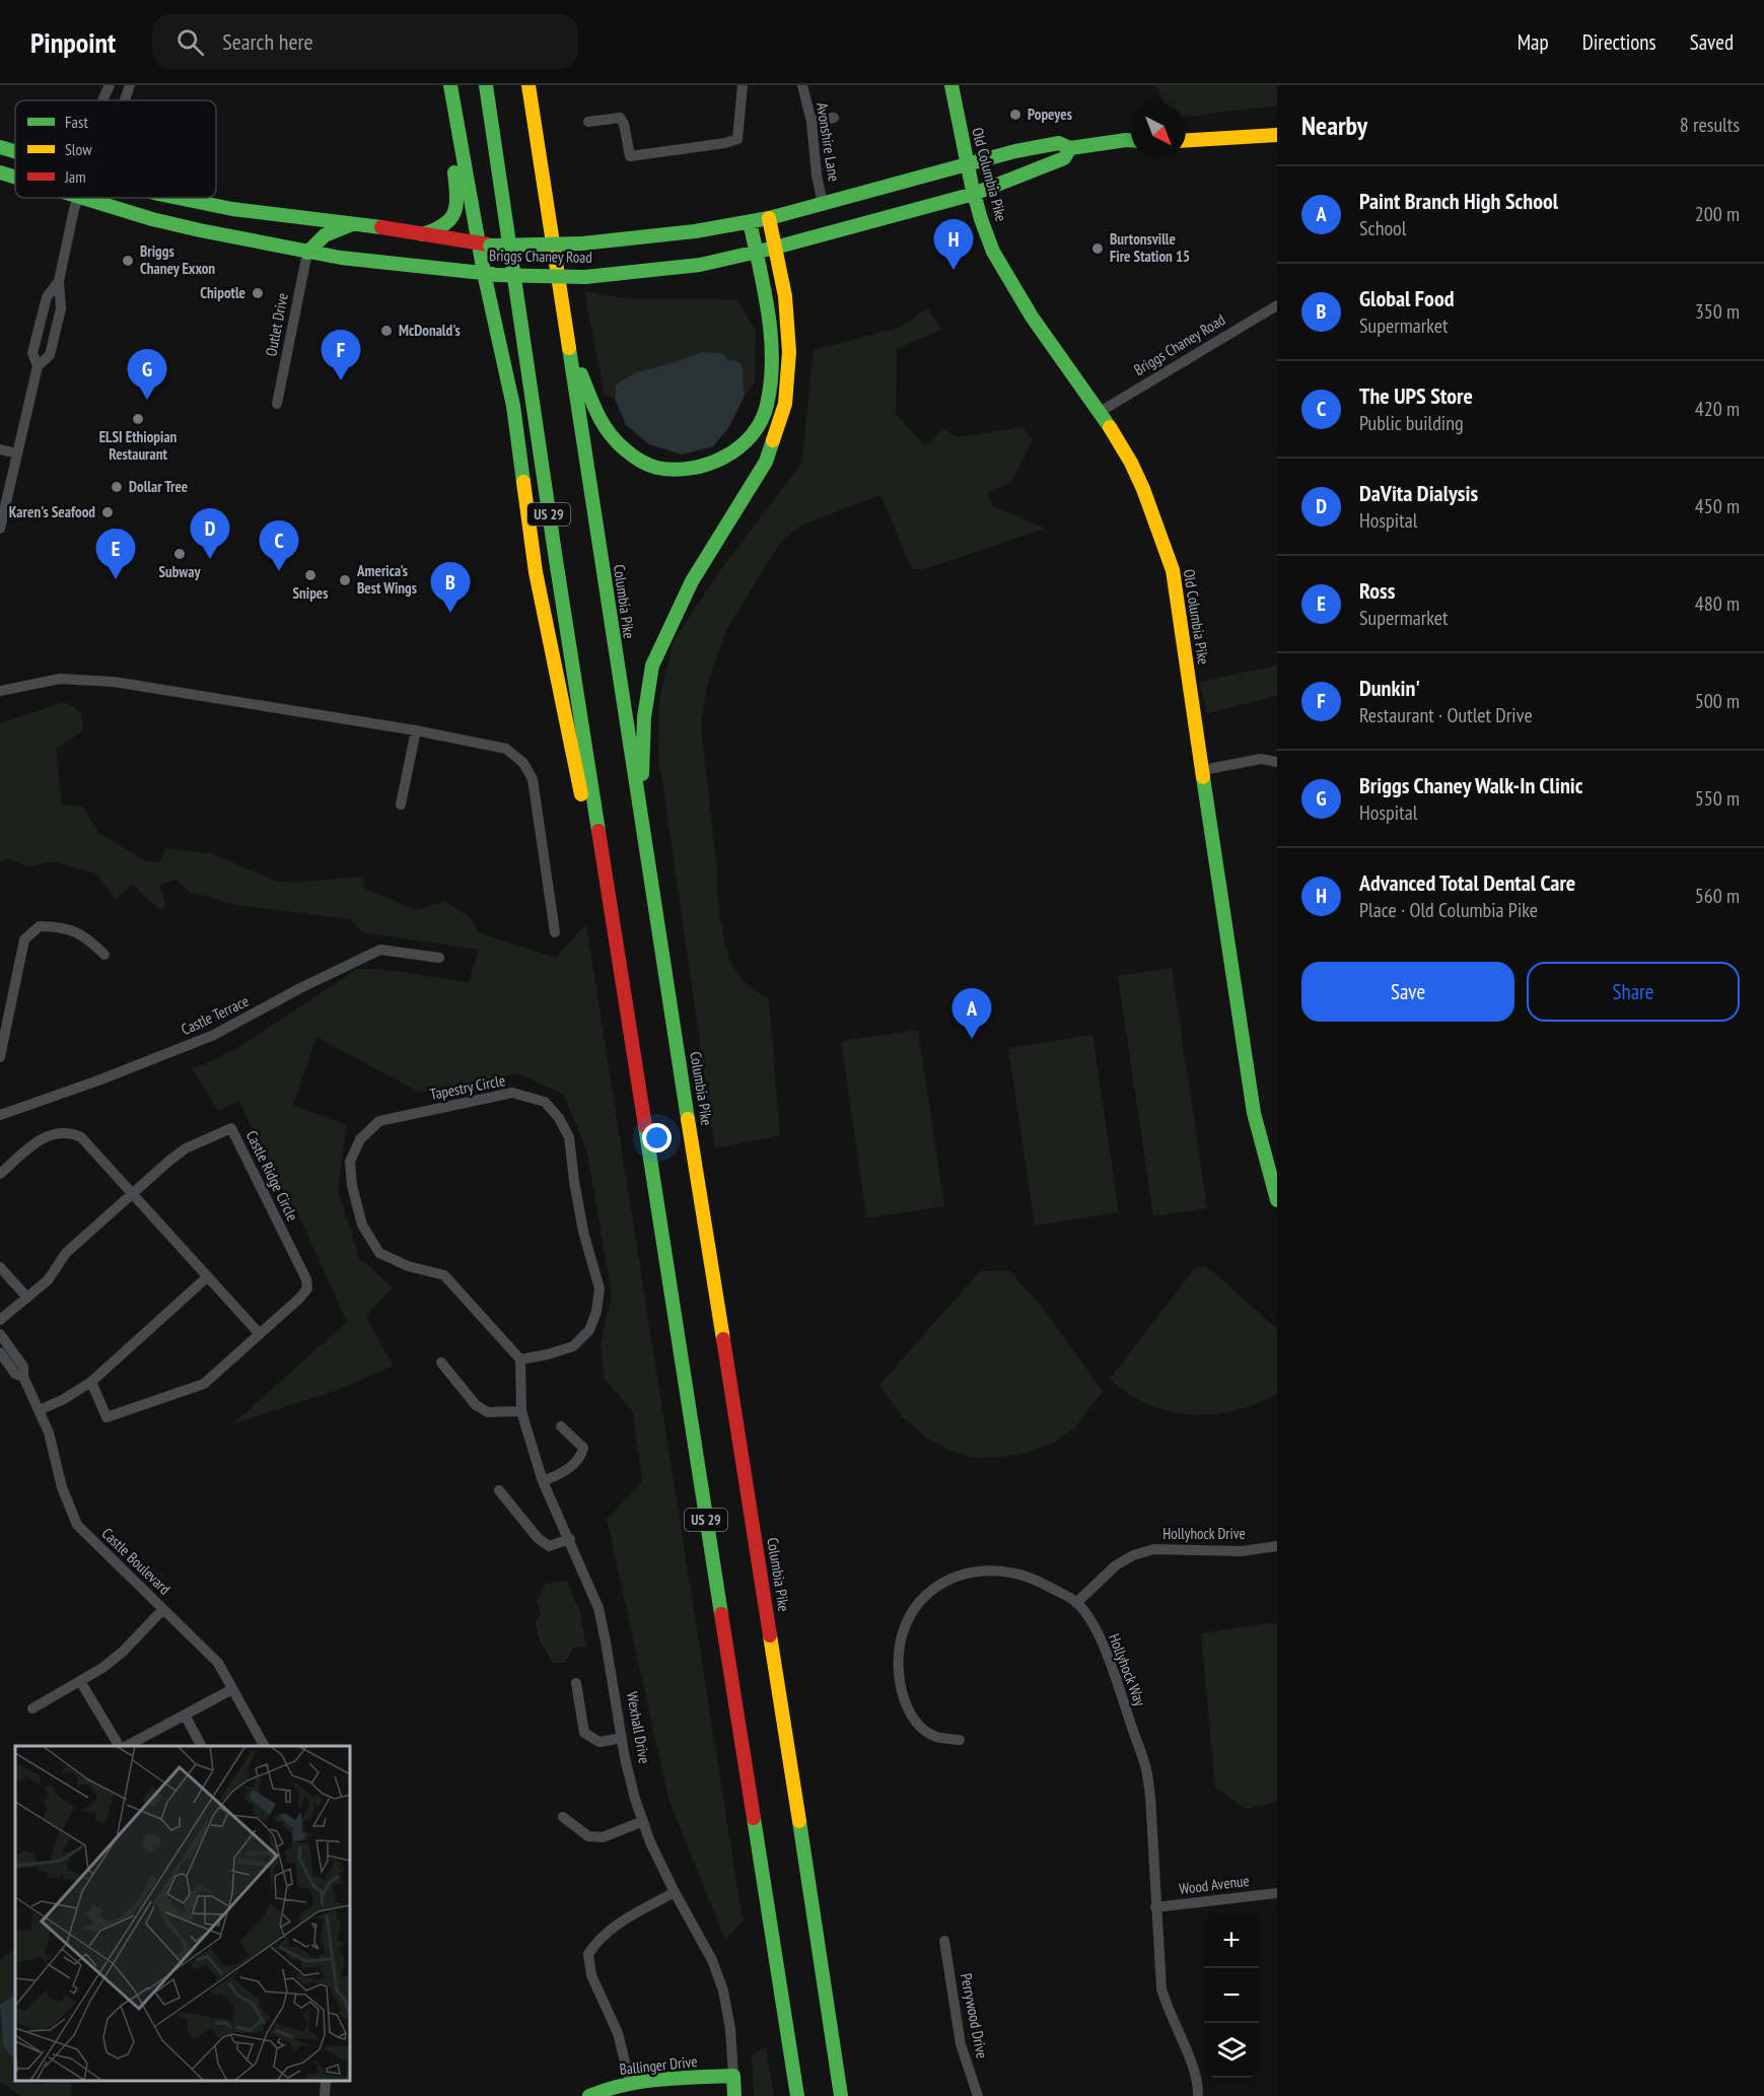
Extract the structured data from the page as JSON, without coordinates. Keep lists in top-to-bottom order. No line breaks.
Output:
{"streets":{"main road":["Old Columbia Pike","Briggs Chaney Road","US 29","Columbia Pike","Wexhall Drive","Ballinger Drive"],"street":["Avonshire Lane","Outlet Drive","Castle Terrace","Tapestry Circle","Castle Ridge Circle","Hollyhock Drive","Castle Boulevard","Hollyhock Way","Wood Avenue","Perrywood Drive"]},"crossings":[["Avonshire Lane","Briggs Chaney Road"],["Old Columbia Pike","Briggs Chaney Road"],["Briggs Chaney Road","Outlet Drive"],["Tapestry Circle","Wexhall Drive"],["Hollyhock Drive","Hollyhock Way"],["Hollyhock Way","Wood Avenue"],["Wexhall Drive","Ballinger Drive"]],"places":["Popeyes","Burtonsville Fire Station 15","Briggs Chaney Exxon","Chipotle","McDonald's","ELSI Ethiopian Restaurant","Dollar Tree","Karen's Seafood","Subway","Snipes","America's Best Wings"],"legend":["Fast","Slow","Jam"],"north":"bottom right","page":{"header":"Pinpoint","search":"Search here","nav":["Map","Directions","Saved"],"heading":["Nearby","8 results"],"list":[{"mark":"A","name":"Paint Branch High School","note":"School","value":"200 m"},{"mark":"B","name":"Global Food","note":"Supermarket","value":"350 m"},{"mark":"C","name":"The UPS Store","note":"Public building","value":"420 m"},{"mark":"D","name":"DaVita Dialysis","note":"Hospital","value":"450 m"},{"mark":"E","name":"Ross","note":"Supermarket","value":"480 m"},{"mark":"F","name":"Dunkin'","note":"Restaurant · Outlet Drive","value":"500 m"},{"mark":"G","name":"Briggs Chaney Walk-In Clinic","note":"Hospital","value":"550 m"},{"mark":"H","name":"Advanced Total Dental Care","note":"Place · Old Columbia Pike","value":"560 m"}],"pins":["H","F","G","D","C","E","B","A"],"buttons":["Save","Share"],"map_buttons":["+","−"]}}
